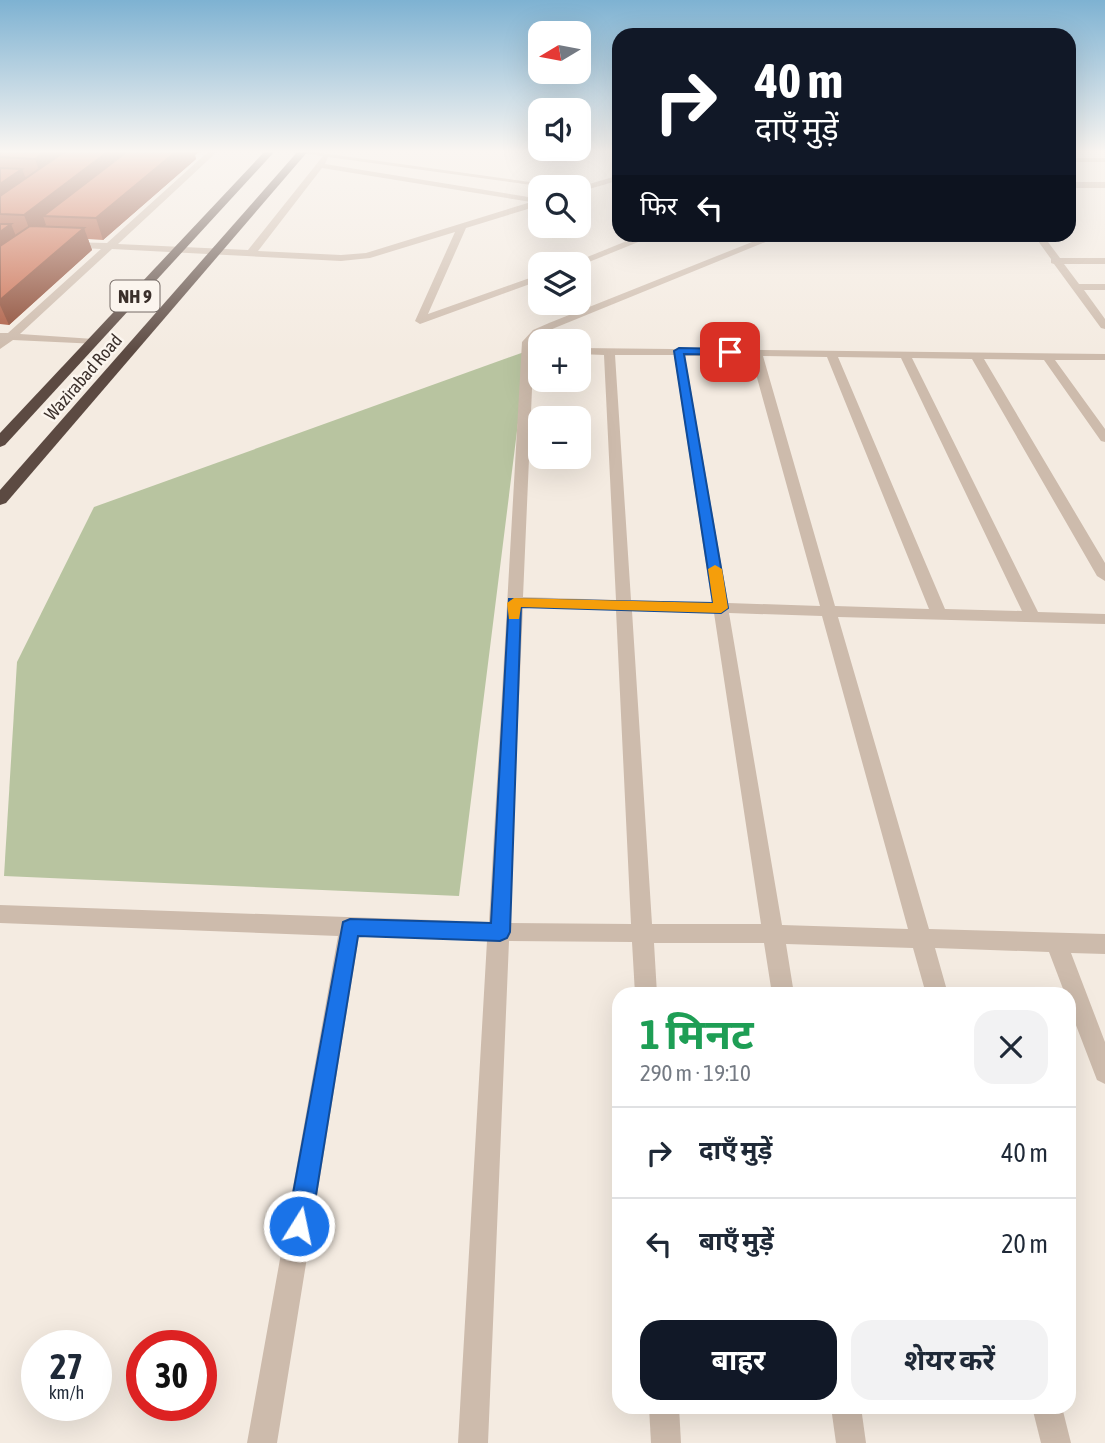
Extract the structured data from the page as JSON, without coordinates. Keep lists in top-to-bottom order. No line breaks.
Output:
{"streets":{"highway":["NH 9","Wazirabad Road"]},"north":"left","page":{"map_buttons":["+","−"],"turn":["40 m","दाएँ मुड़ें"],"then":"फिर","heading":["1 मिनट","290 m · 19:10"],"list":[{"name":"दाएँ मुड़ें","value":"40 m"},{"name":"बाएँ मुड़ें","value":"20 m"}],"buttons":["बाहर","शेयर करें"],"speed":"27 km/h","limit":"30"}}
